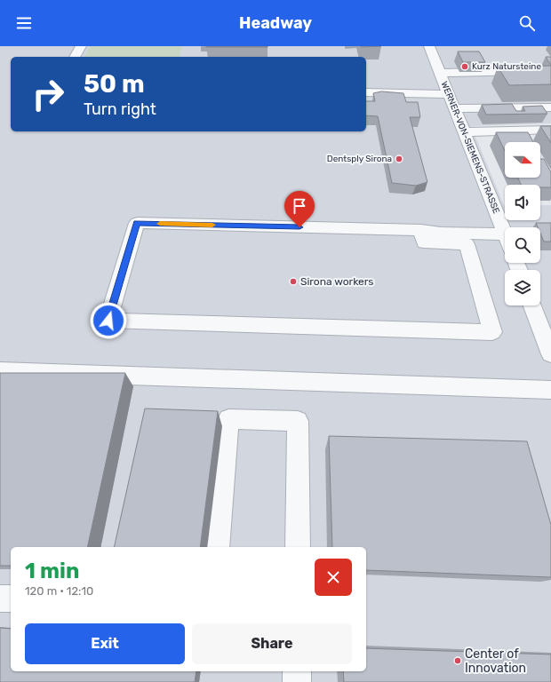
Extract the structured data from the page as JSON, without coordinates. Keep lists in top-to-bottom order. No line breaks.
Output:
{"streets":{"street":["WERNER-VON-SIEMENS-STRASSE"]},"places":["Kurz Natursteine","Dentsply Sirona","Sirona workers","Center of Innovation"],"north":"right","page":{"header":"Headway","turn":["50 m","Turn right"],"heading":["1 min","120 m · 12:10"],"buttons":["Exit","Share"]}}
